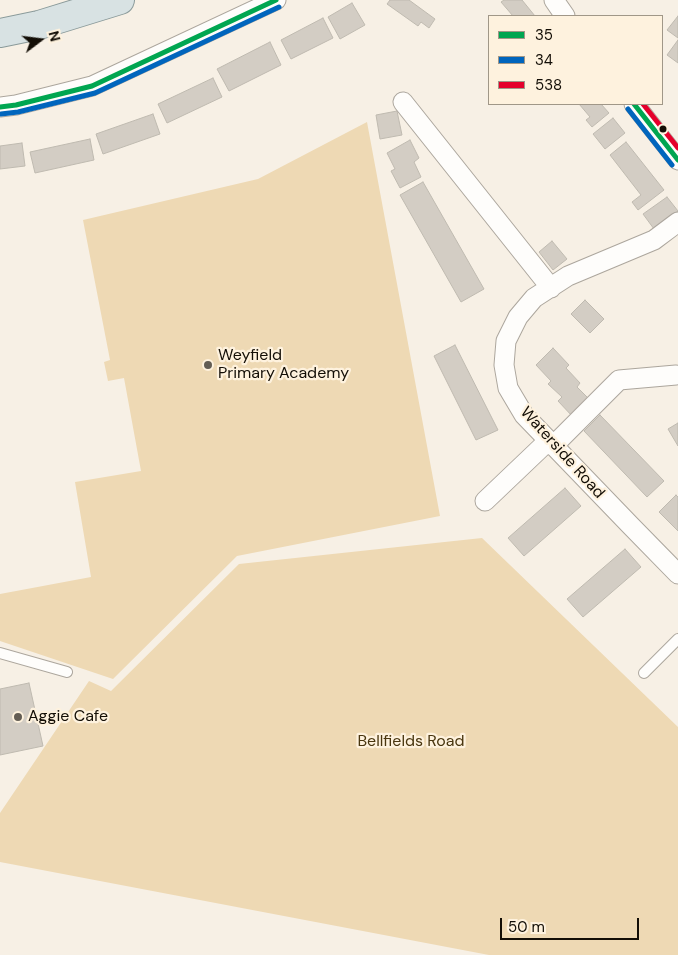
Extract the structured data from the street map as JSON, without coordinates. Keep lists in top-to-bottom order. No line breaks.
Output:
{"streets":{"street":["Waterside Road"]},"parks":["Bellfields Road"],"places":["Weyfield Primary Academy","Aggie Cafe"],"lines":["transit line 35","transit line 34","transit line 538"],"legend":["35","34","538"],"scale_bar":"50 m","north":"right"}
